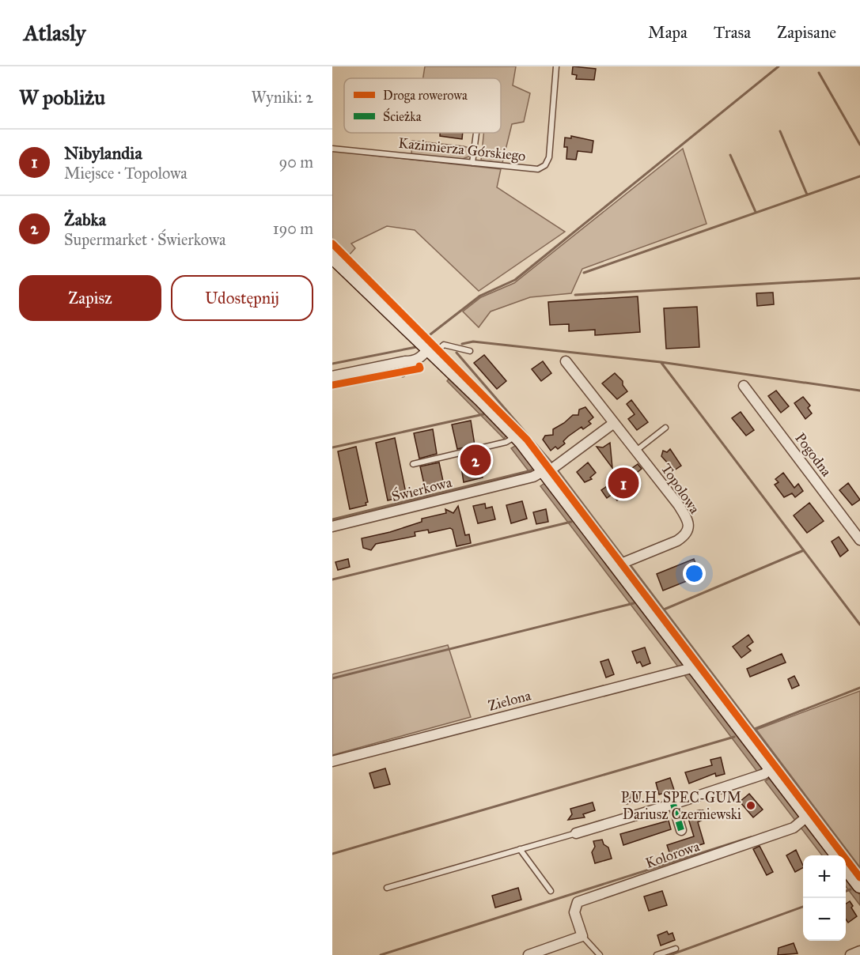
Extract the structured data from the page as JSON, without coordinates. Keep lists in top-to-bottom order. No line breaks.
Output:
{"streets":{"street":["Pogodna","Topolowa","Świerkowa","Zielona","Kolorowa"],"lane":["Kazimierza Górskiego"]},"places":["P.U.H. SPEC-GUM Dariusz Czerniewski"],"legend":["Droga rowerowa","Ścieżka"],"page":{"header":"Atlasly","nav":["Mapa","Trasa","Zapisane"],"heading":["W pobliżu","Wyniki: 2"],"list":[{"mark":"1","name":"Nibylandia","note":"Miejsce · Topolowa","value":"90 m"},{"mark":"2","name":"Żabka","note":"Supermarket · Świerkowa","value":"190 m"}],"buttons":["Zapisz","Udostępnij"],"pins":["2","1"],"map_buttons":["+","−"]}}
